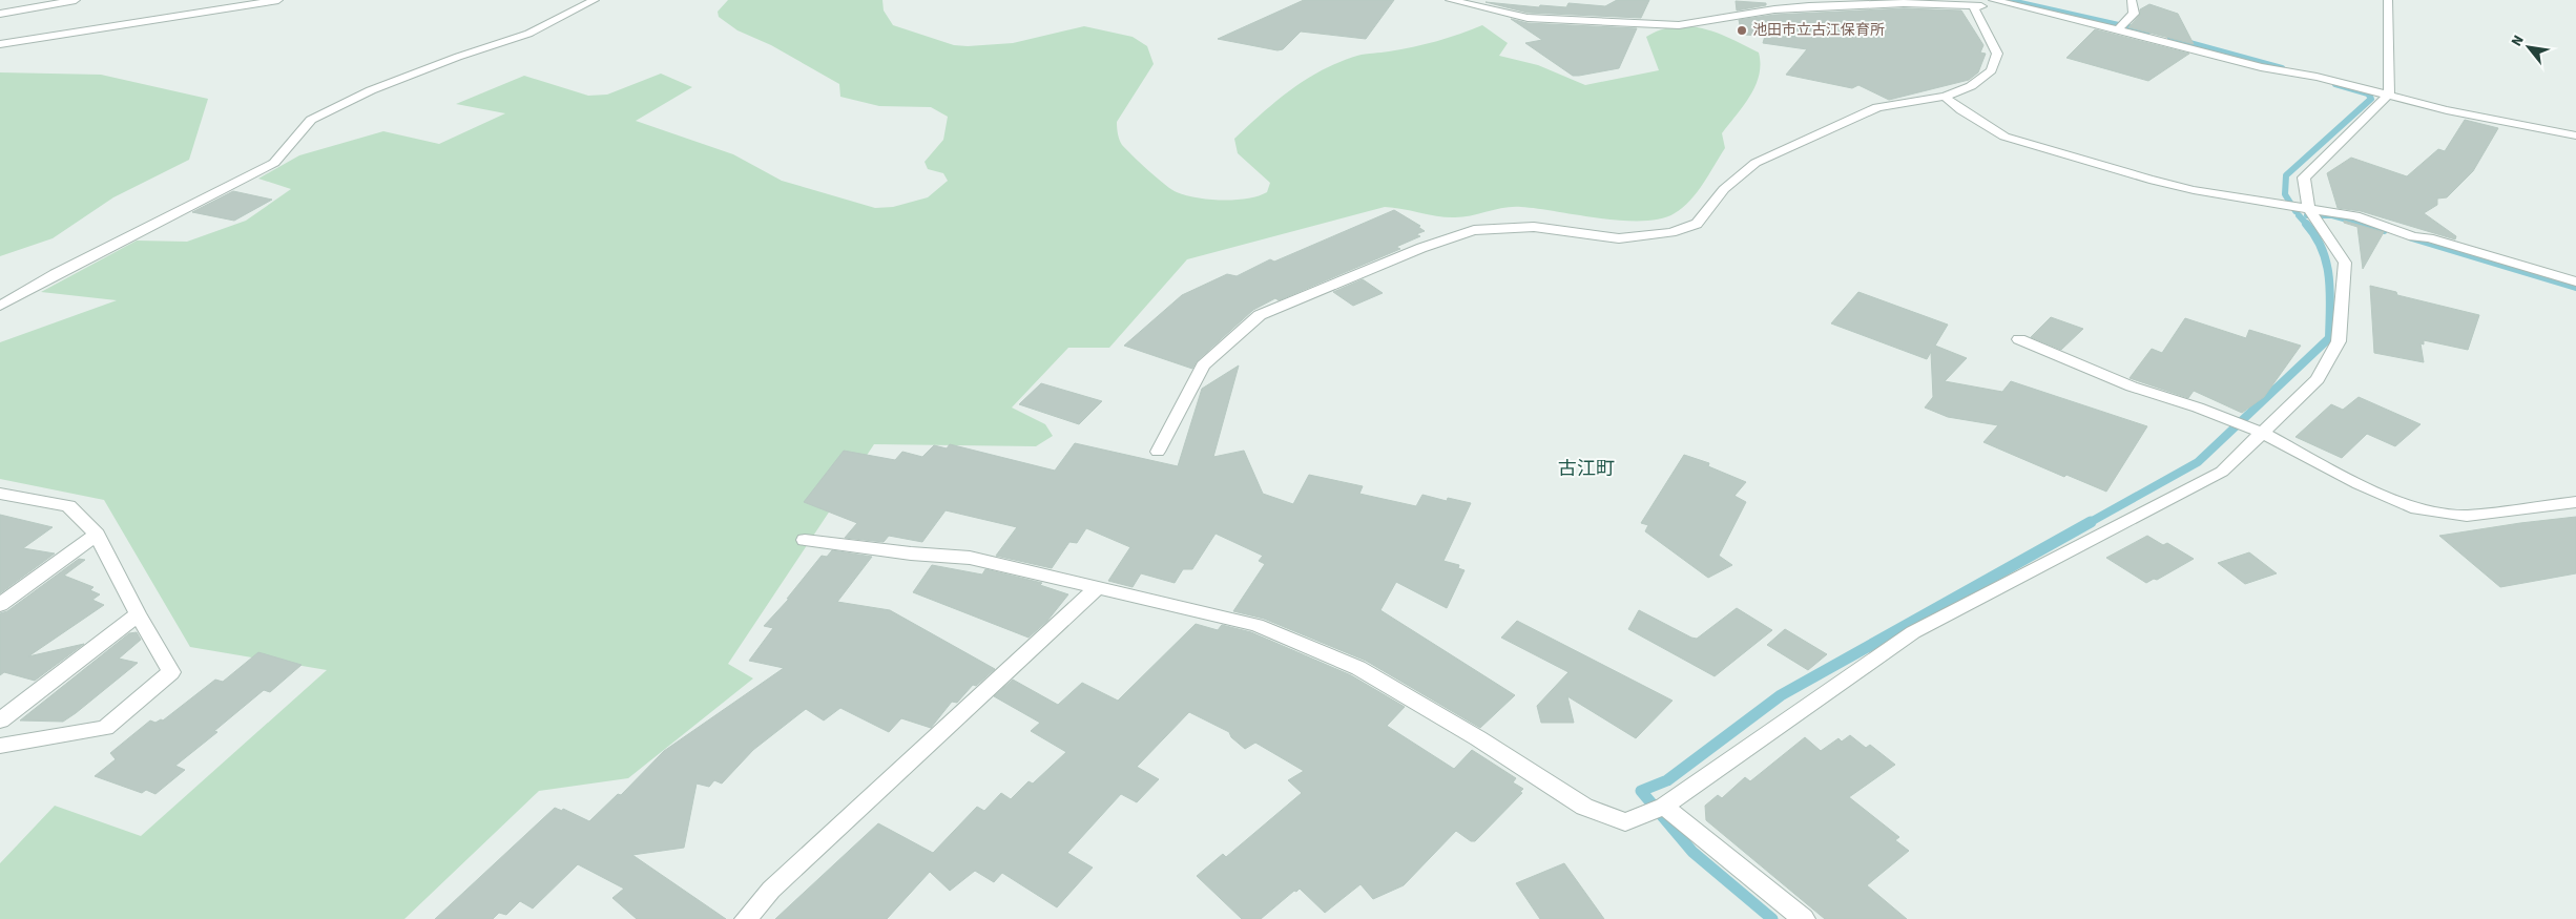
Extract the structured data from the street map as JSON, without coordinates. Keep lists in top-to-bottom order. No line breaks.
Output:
{"districts":["古江町"],"places":["池田市立古江保育所"],"north":"top left"}
